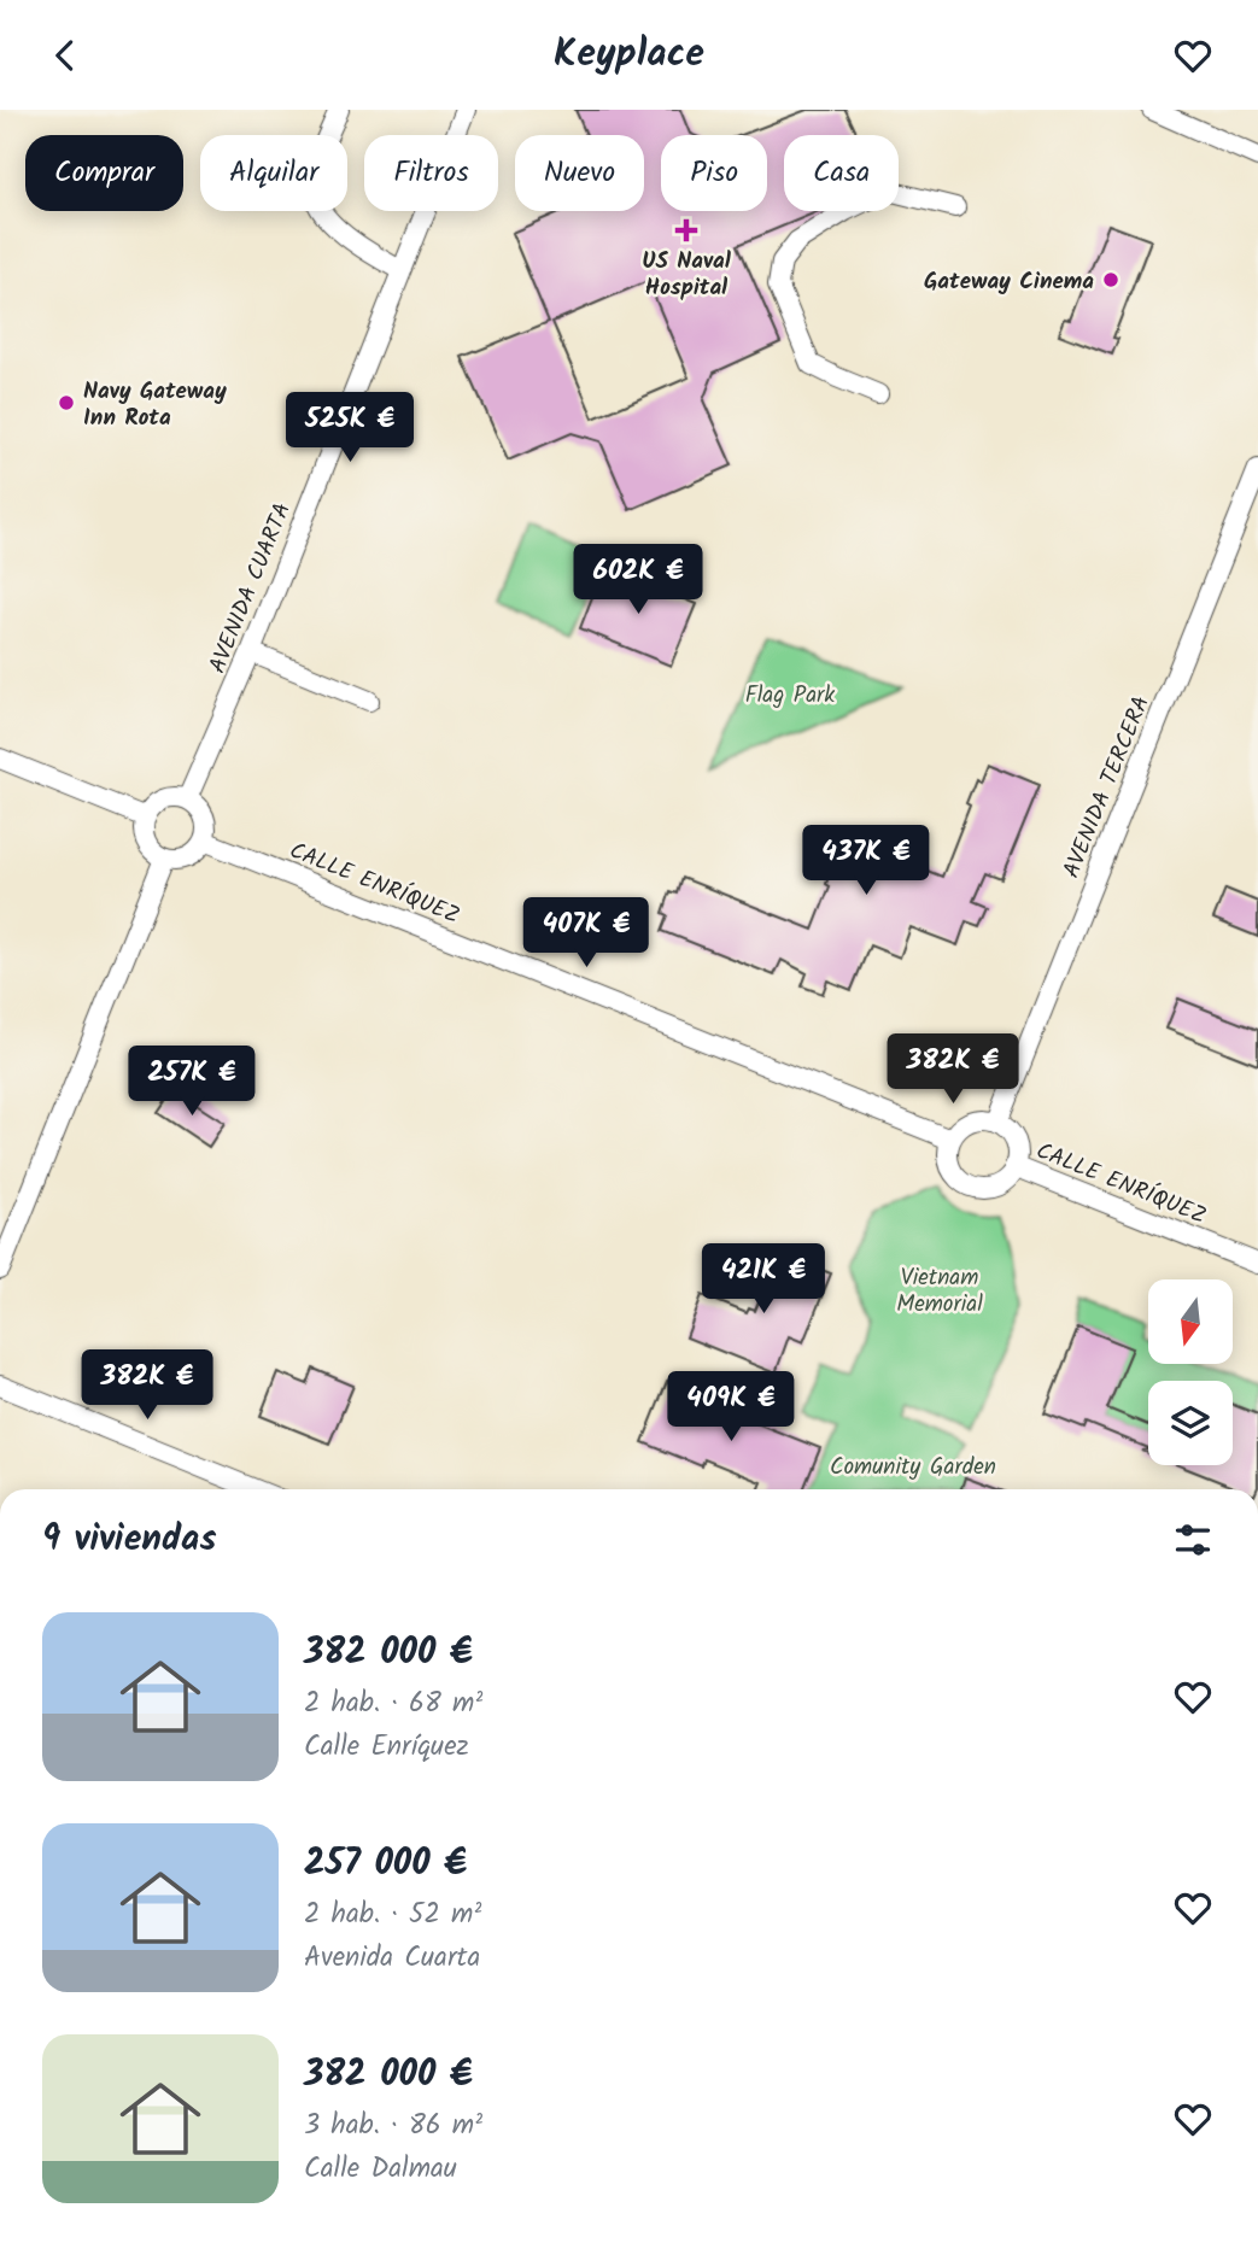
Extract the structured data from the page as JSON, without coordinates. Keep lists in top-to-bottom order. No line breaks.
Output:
{"streets":{"street":["AVENIDA CUARTA","AVENIDA TERCERA","CALLE ENRÍQUEZ"]},"crossings":[["AVENIDA CUARTA","CALLE ENRÍQUEZ"],["AVENIDA TERCERA","CALLE ENRÍQUEZ"]],"parks":["Flag Park","Vietnam Memorial","Comunity Garden"],"places":{"health":["US Naval Hospital"],"other":["Gateway Cinema","Navy Gateway Inn Rota"]},"north":"bottom","page":{"header":"Keyplace","chip":["Comprar","Alquilar","Filtros","Nuevo","Piso","Casa"],"price":["525K €","602K €","437K €","407K €","382K €","257K €","421K €","382K €","409K €"],"heading":"9 viviendas","list":[{"name":"382 000 €","note":"2 hab. · 68 m² · Calle Enríquez"},{"name":"257 000 €","note":"2 hab. · 52 m² · Avenida Cuarta"},{"name":"382 000 €","note":"3 hab. · 86 m² · Calle Dalmau"}]}}
